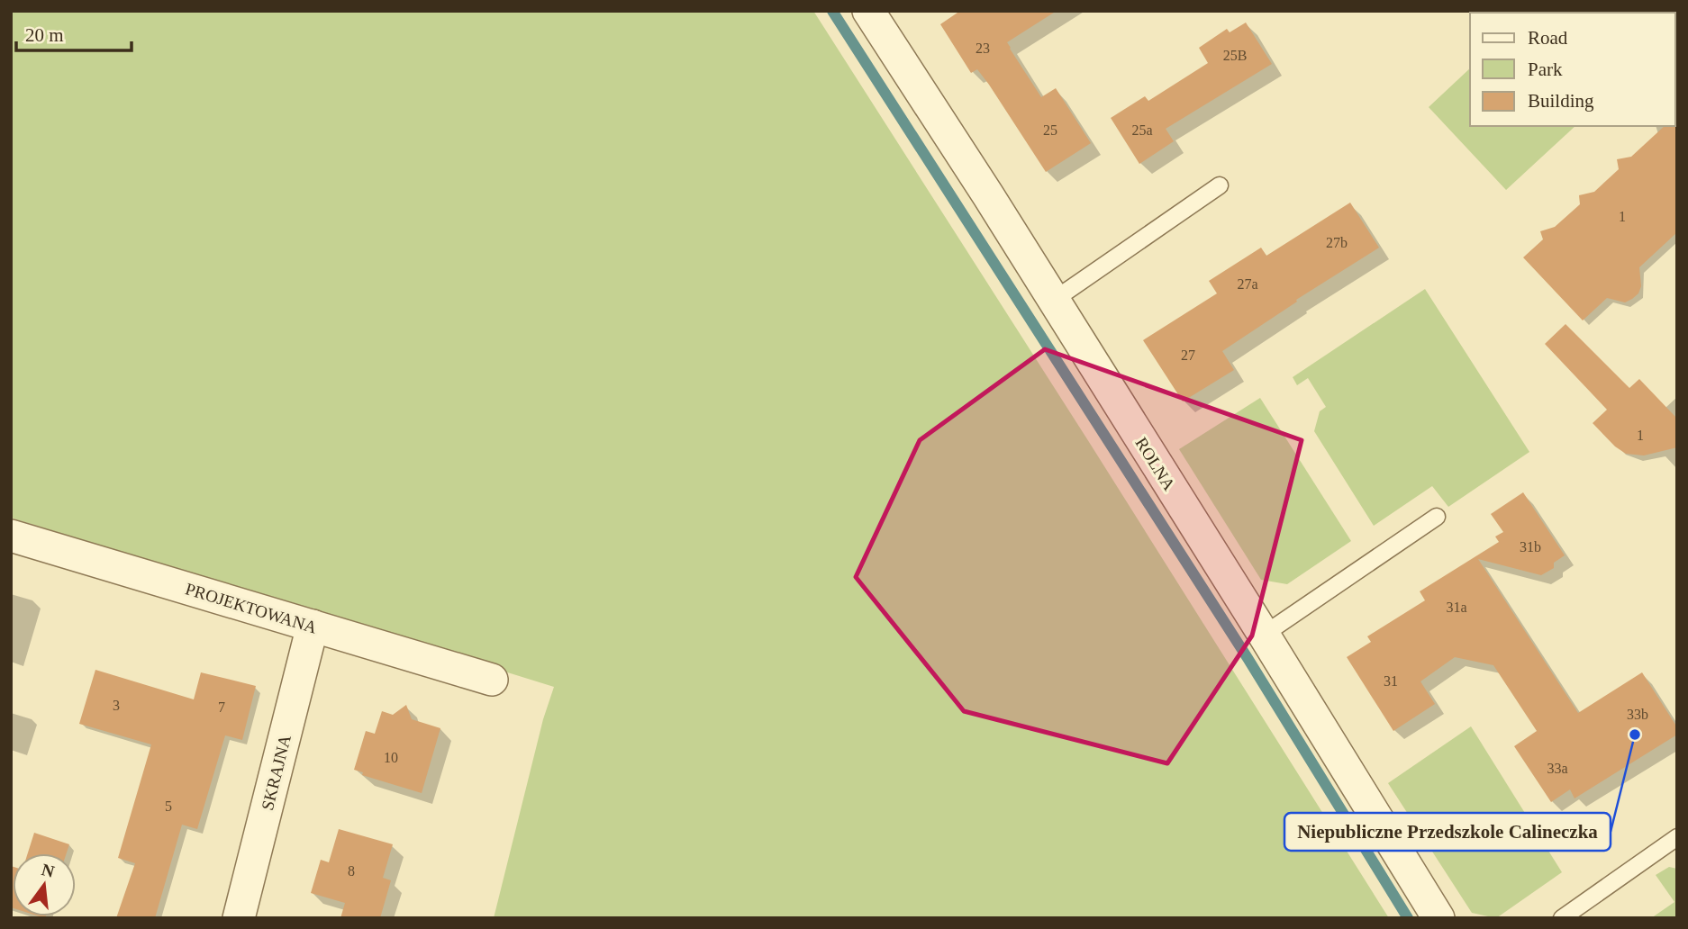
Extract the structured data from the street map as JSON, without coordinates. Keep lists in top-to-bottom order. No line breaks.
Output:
{"streets":{"street":["ROLNA","PROJEKTOWANA","SKRAJNA"]},"crossings":[["PROJEKTOWANA","SKRAJNA"]],"places":["Niepubliczne Przedszkole Calineczka"],"house_numbers":["23","25B","25","25a","1","27b","27a","27","1","31b","31a","31","3","7","33b","10","33a","5","8"],"legend":["Road","Park","Building"],"scale_bar":"20 m","north":"top"}
